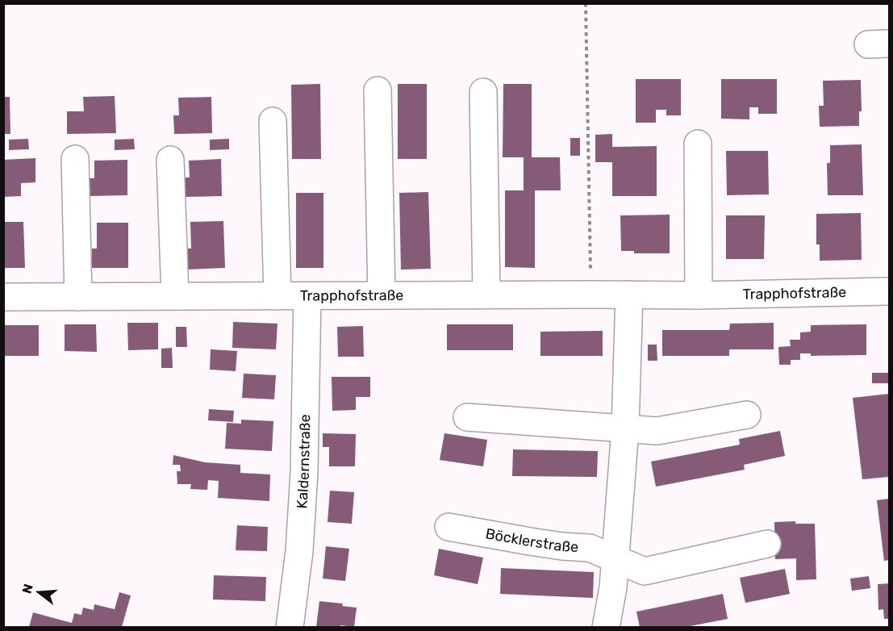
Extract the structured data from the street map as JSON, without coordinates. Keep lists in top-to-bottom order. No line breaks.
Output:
{"streets":{"street":["Trapphofstraße","Kaldernstraße","Böcklerstraße"]},"crossings":[["Trapphofstraße","Kaldernstraße"]],"north":"left"}
